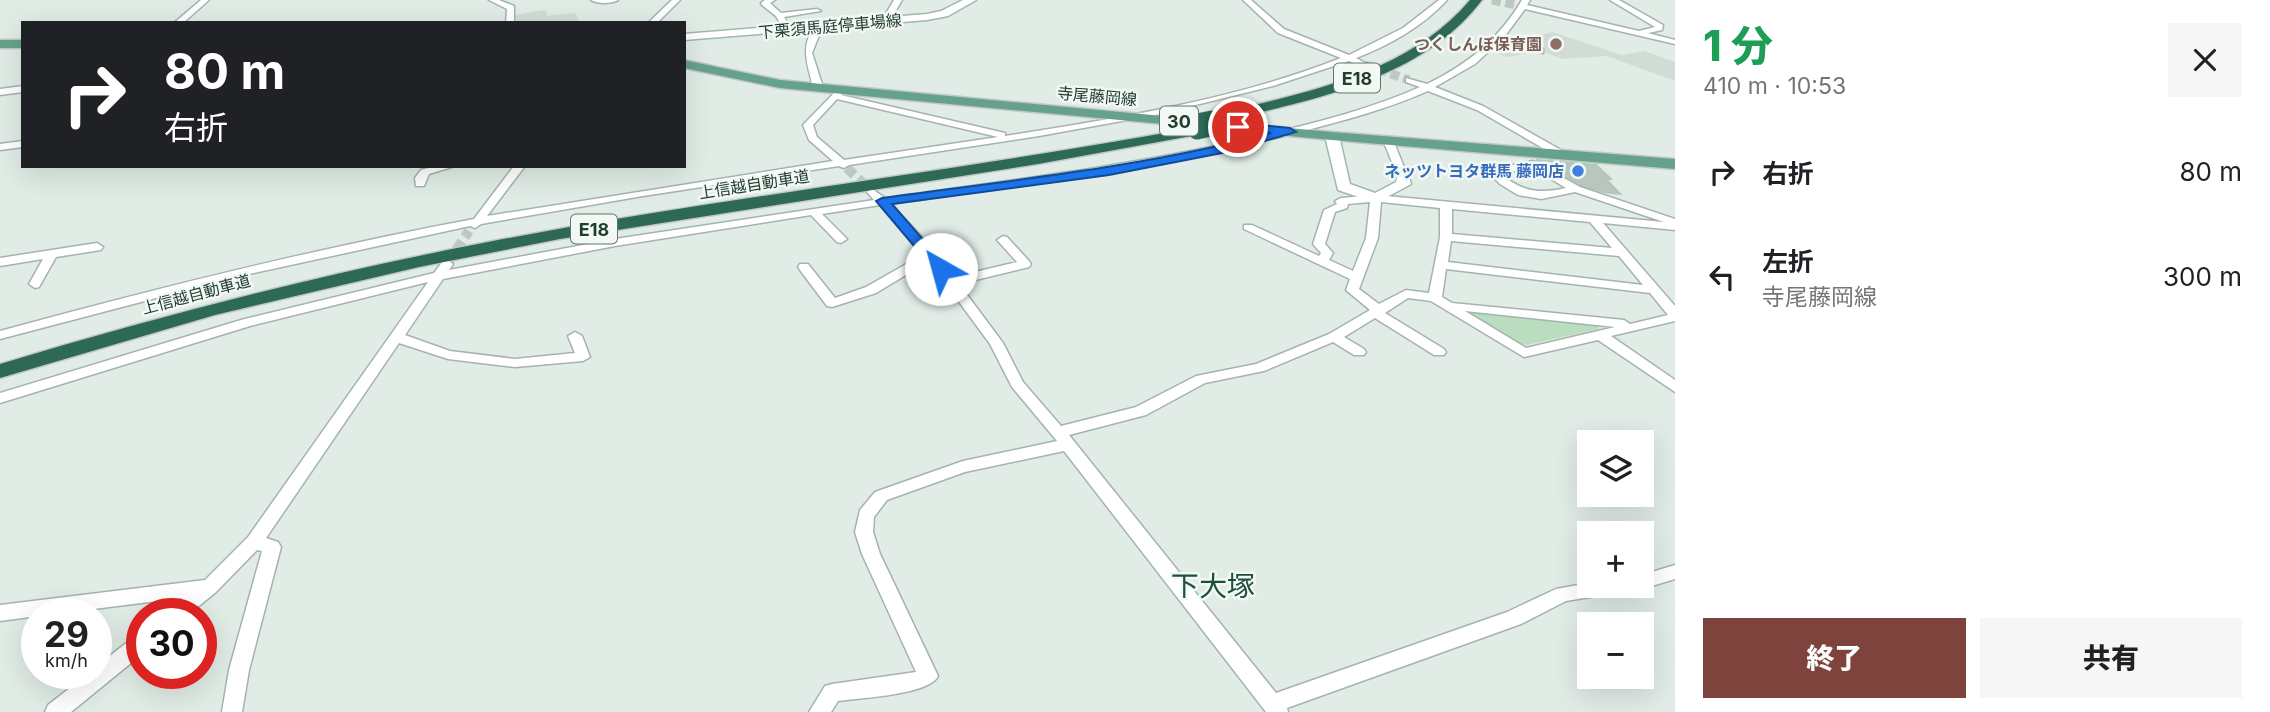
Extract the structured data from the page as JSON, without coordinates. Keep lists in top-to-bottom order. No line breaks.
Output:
{"streets":{"highway":["E18","上信越自動車道"],"main road":["下栗須馬庭停車場線","寺尾藤岡線","30"]},"districts":["下大塚"],"places":["つくしんぼ保育園","ネッツトヨタ群馬 藤岡店"],"page":{"heading":["1 分","410 m · 10:53"],"turn":["80 m","右折"],"list":[{"name":"右折","value":"80 m"},{"name":"左折","note":"寺尾藤岡線","value":"300 m"}],"map_buttons":["+","−"],"speed":"29 km/h","limit":"30","buttons":["終了","共有"]}}
